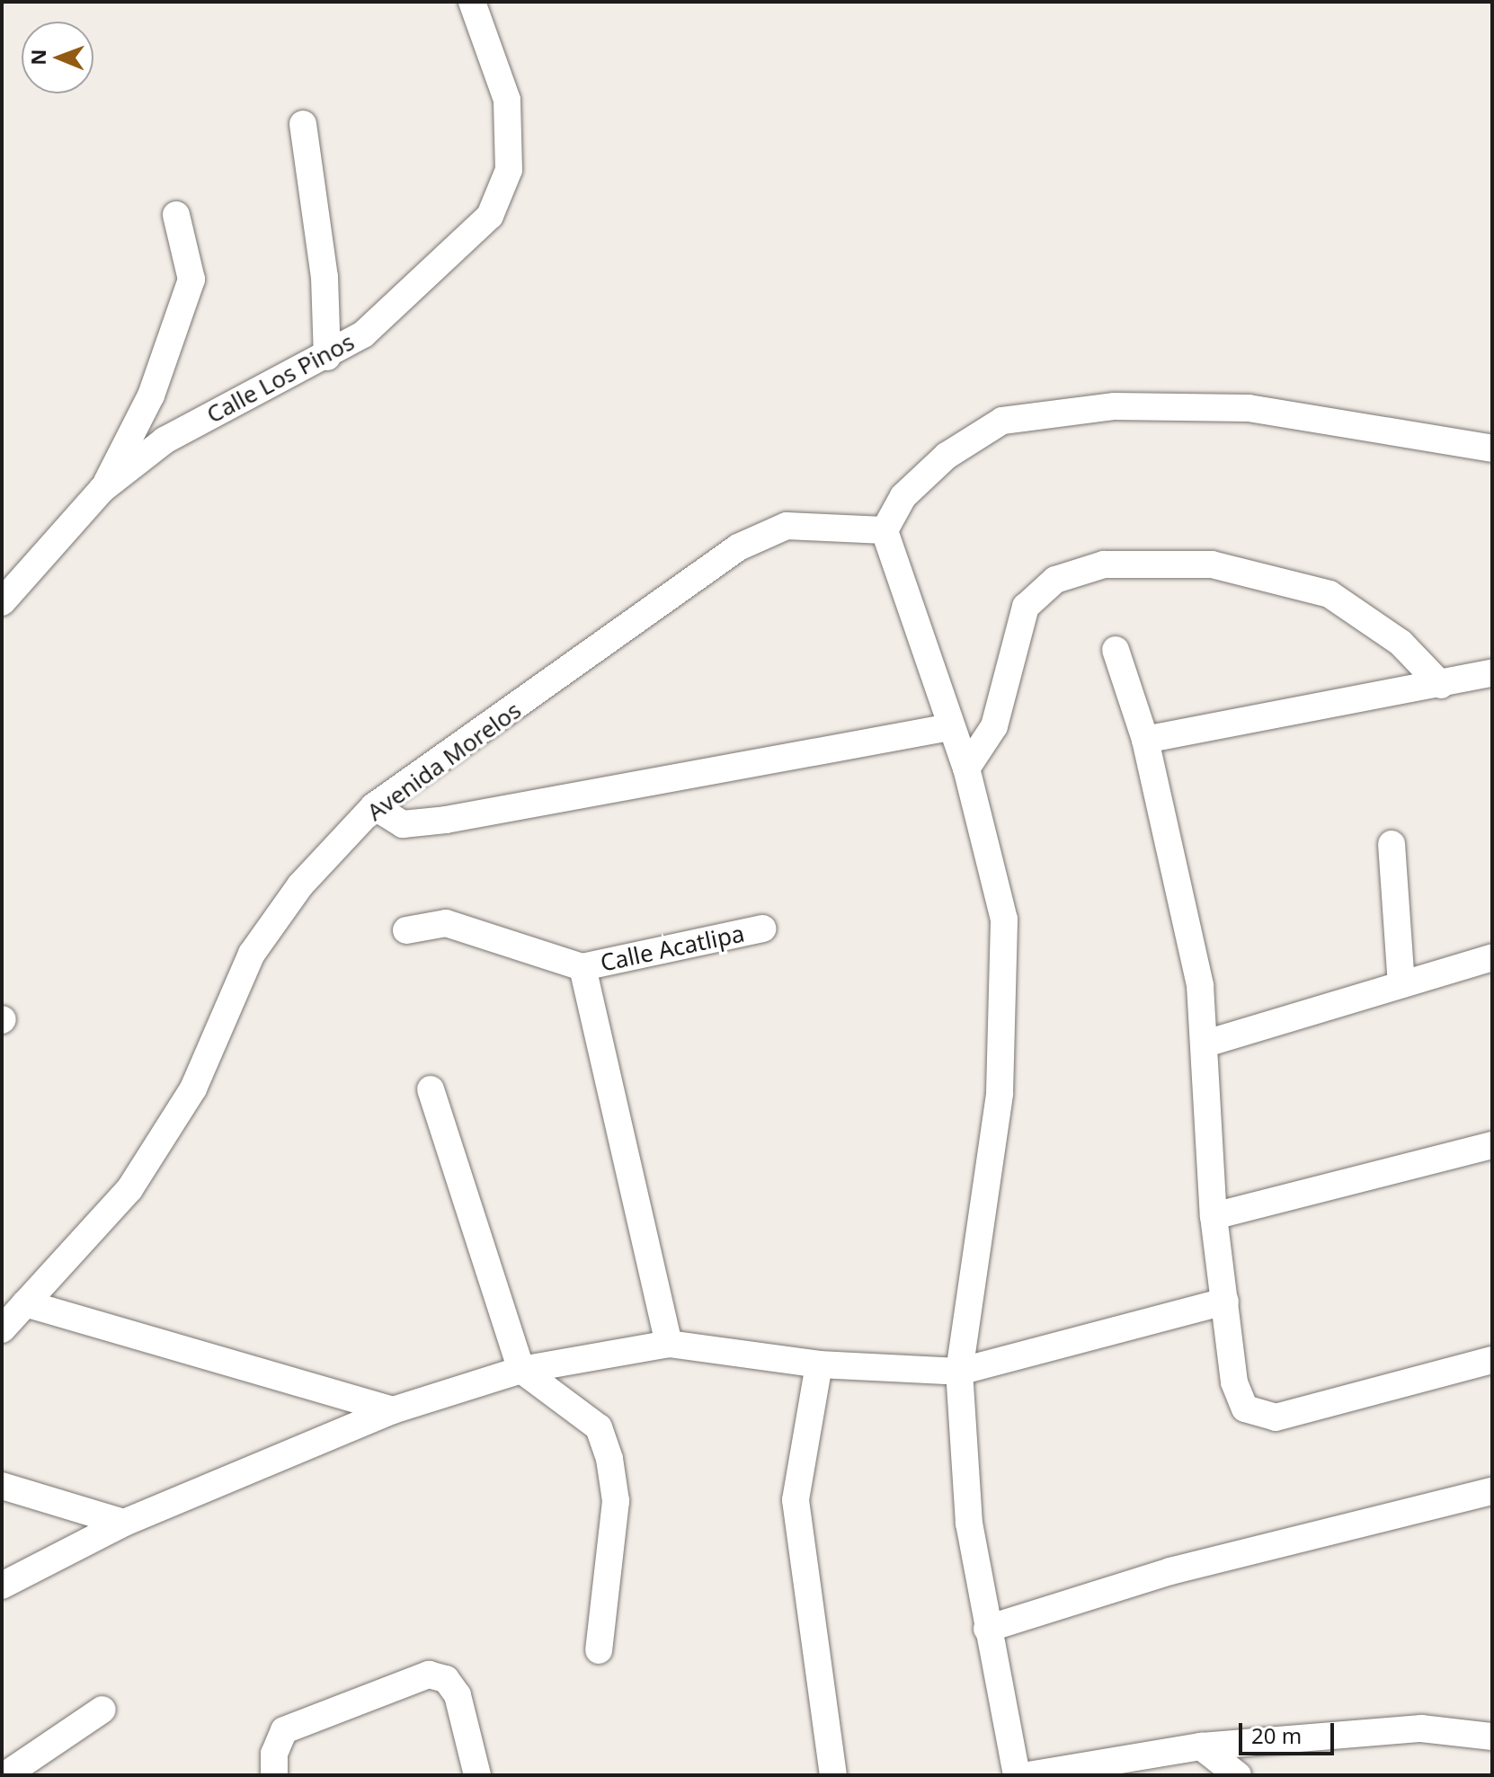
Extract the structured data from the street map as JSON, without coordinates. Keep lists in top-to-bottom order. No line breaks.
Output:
{"streets":{"street":["Calle Los Pinos","Avenida Morelos","Calle Acatlipa"]},"scale_bar":"20 m","north":"left"}
